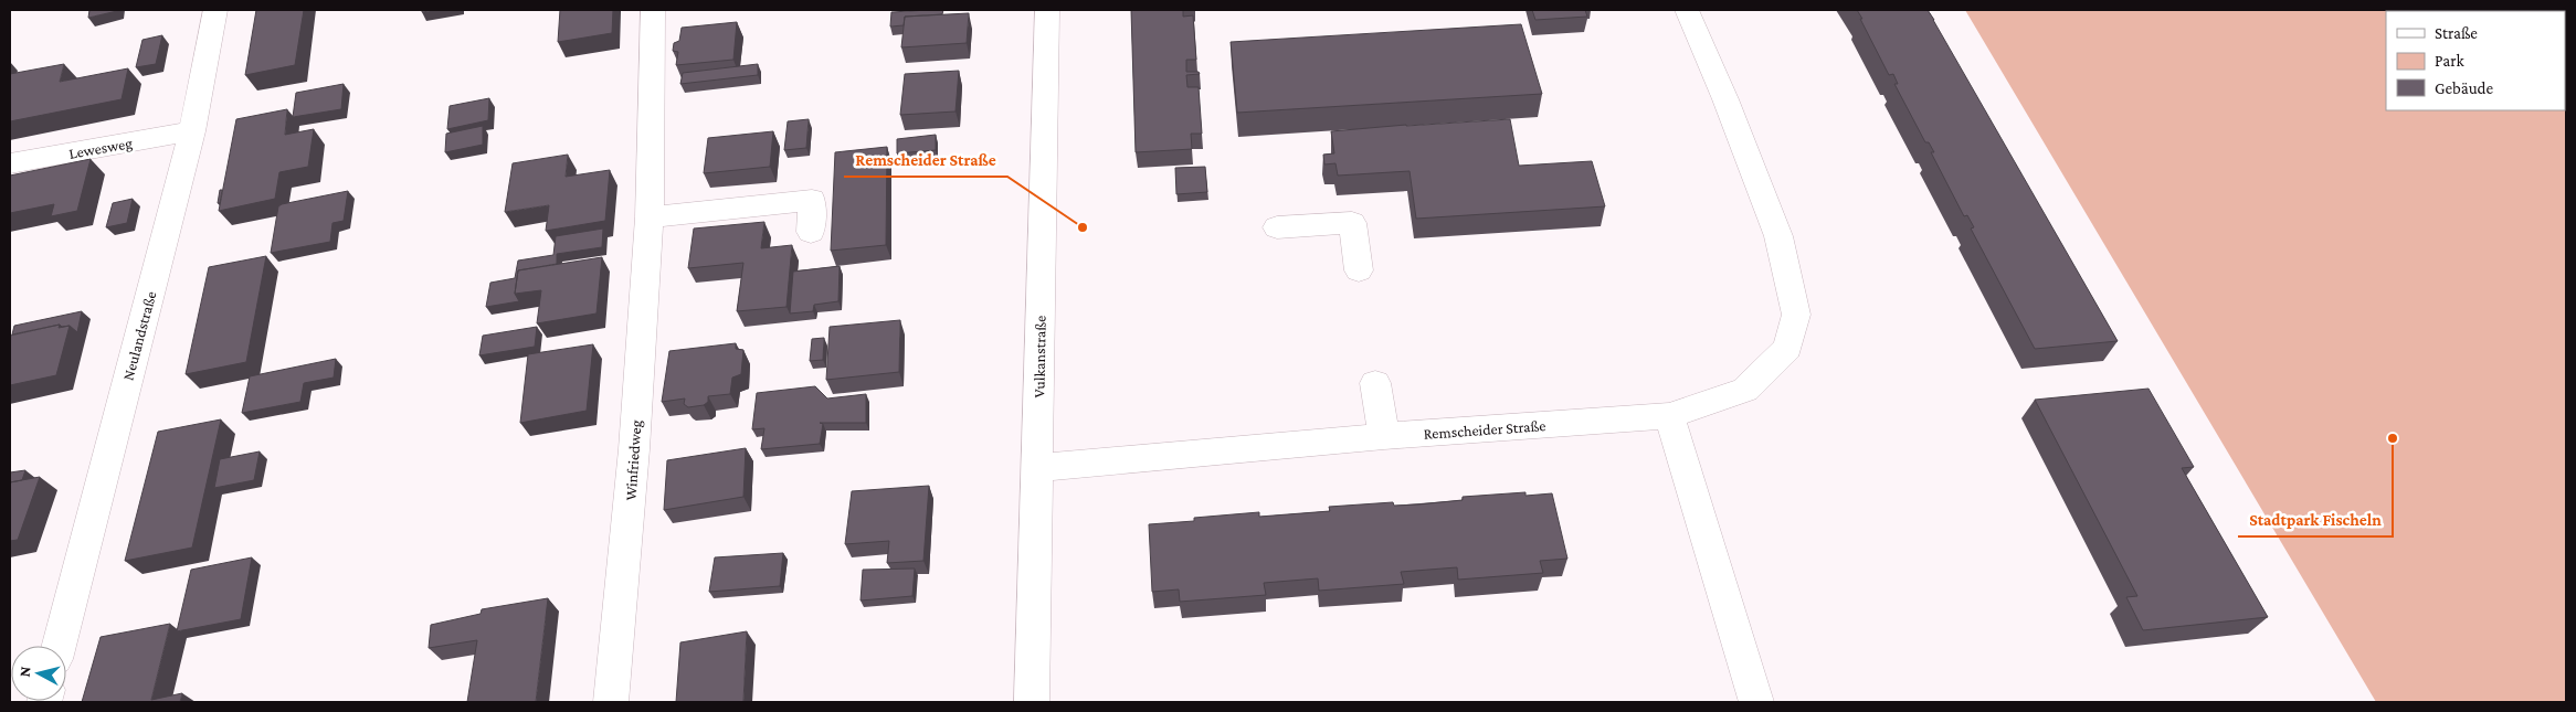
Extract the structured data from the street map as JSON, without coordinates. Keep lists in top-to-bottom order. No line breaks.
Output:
{"streets":{"street":["Lewesweg","Neulandstraße","Vulkanstraße","Remscheider Straße","Winfriedweg"]},"crossings":[["Lewesweg","Neulandstraße"],["Vulkanstraße","Remscheider Straße"]],"places":["Remscheider Straße","Stadtpark Fischeln"],"legend":["Straße","Park","Gebäude"],"north":"left"}
